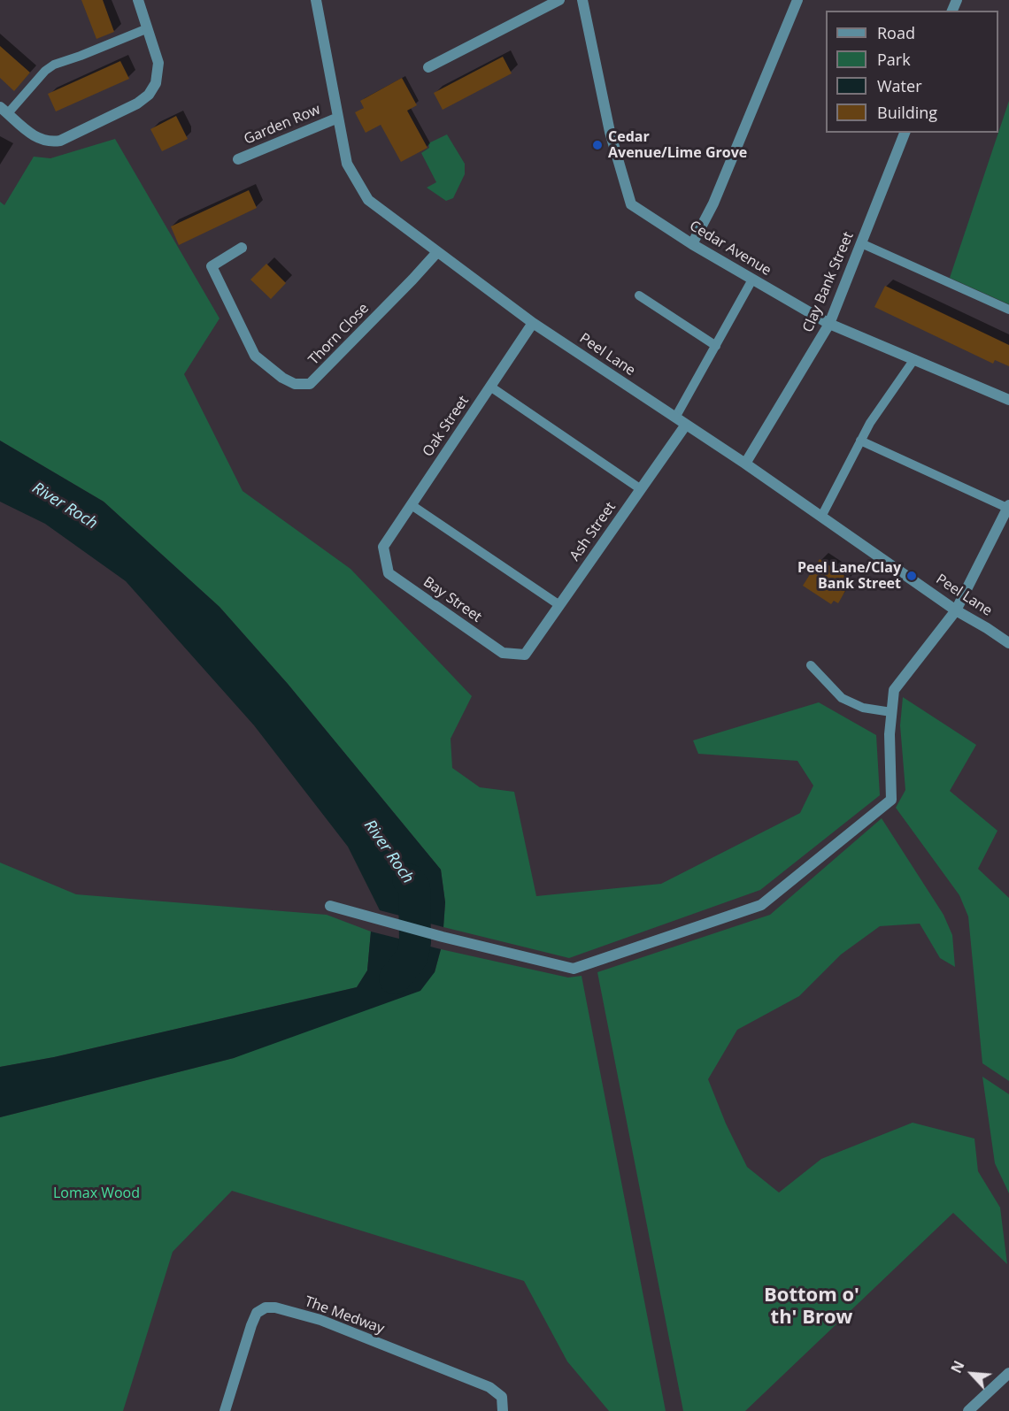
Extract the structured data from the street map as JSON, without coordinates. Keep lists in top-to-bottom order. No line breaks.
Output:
{"streets":{"street":["Garden Row","Cedar Avenue","Clay Bank Street","Thorn Close","Peel Lane","Oak Street","Ash Street","Bay Street","The Medway"]},"crossings":[["Garden Row","Peel Lane"],["Cedar Avenue","Clay Bank Street"],["Clay Bank Street","Peel Lane"],["Thorn Close","Peel Lane"],["Peel Lane","Oak Street"],["Peel Lane","Ash Street"],["Oak Street","Bay Street"],["Ash Street","Bay Street"]],"districts":["Bottom o' th' Brow"],"water":["River Roch"],"parks":["Lomax Wood"],"places":["Cedar Avenue/Lime Grove","Peel Lane/Clay Bank Street"],"legend":["Road","Park","Water","Building"],"north":"top left"}
